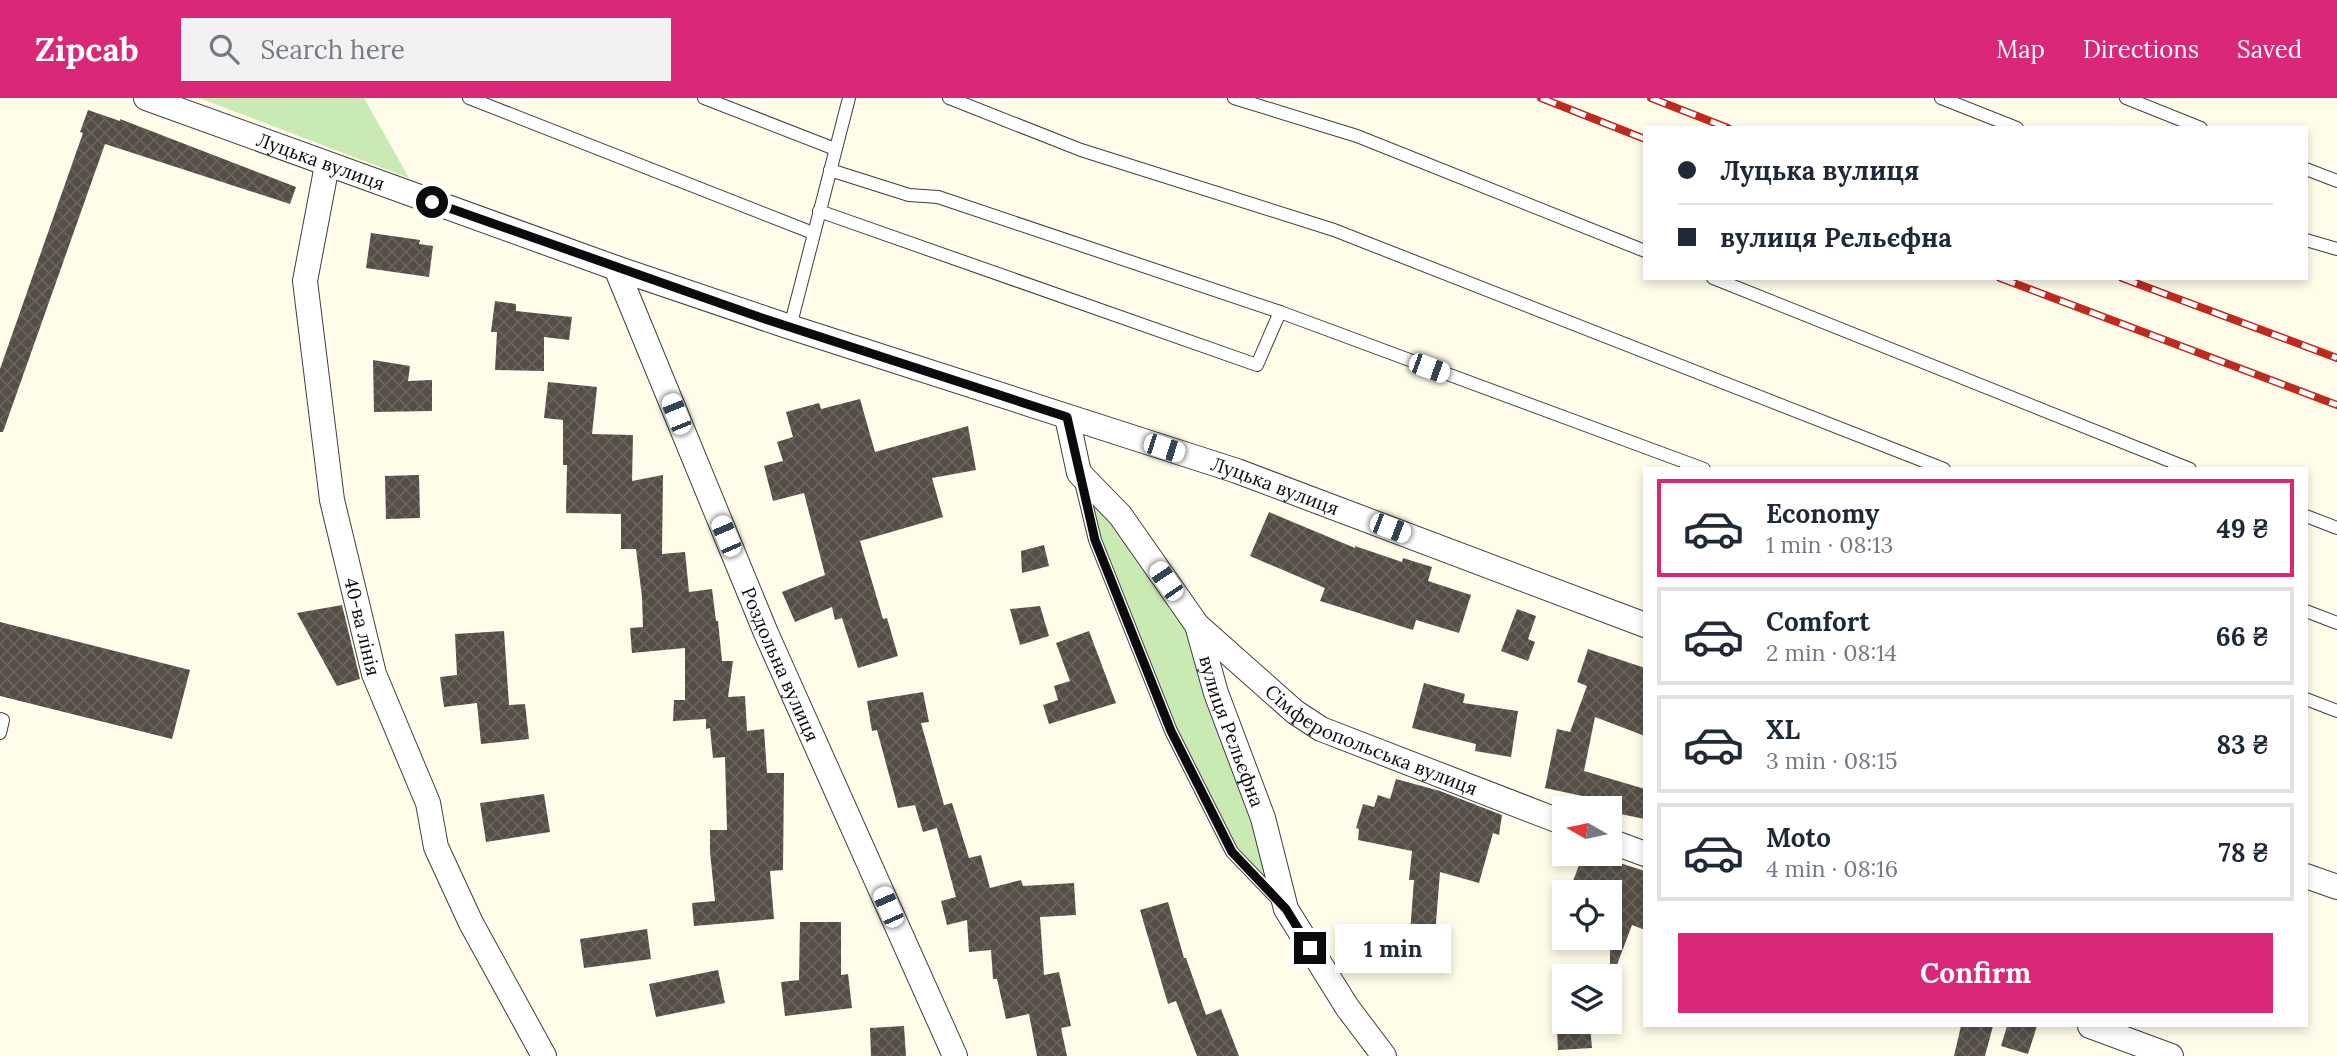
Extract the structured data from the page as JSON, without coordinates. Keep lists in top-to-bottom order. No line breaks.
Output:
{"streets":{"street":["Луцька вулиця","40-ва лінія","Роздольна вулиця","вулиця Рельєфна","Сімферопольська вулиця"]},"crossings":[["Луцька вулиця","40-ва лінія"],["Луцька вулиця","Роздольна вулиця"],["вулиця Рельєфна","Сімферопольська вулиця"]],"north":"left","page":{"header":"Zipcab","search":"Search here","nav":["Map","Directions","Saved"],"banner":["Луцька вулиця","вулиця Рельєфна"],"list":[{"name":"Economy","note":"1 min · 08:13","value":"49 ₴"},{"name":"Comfort","note":"2 min · 08:14","value":"66 ₴"},{"name":"XL","note":"3 min · 08:15","value":"83 ₴"},{"name":"Moto","note":"4 min · 08:16","value":"78 ₴"}],"buttons":"Confirm","bubble":"1 min"}}
